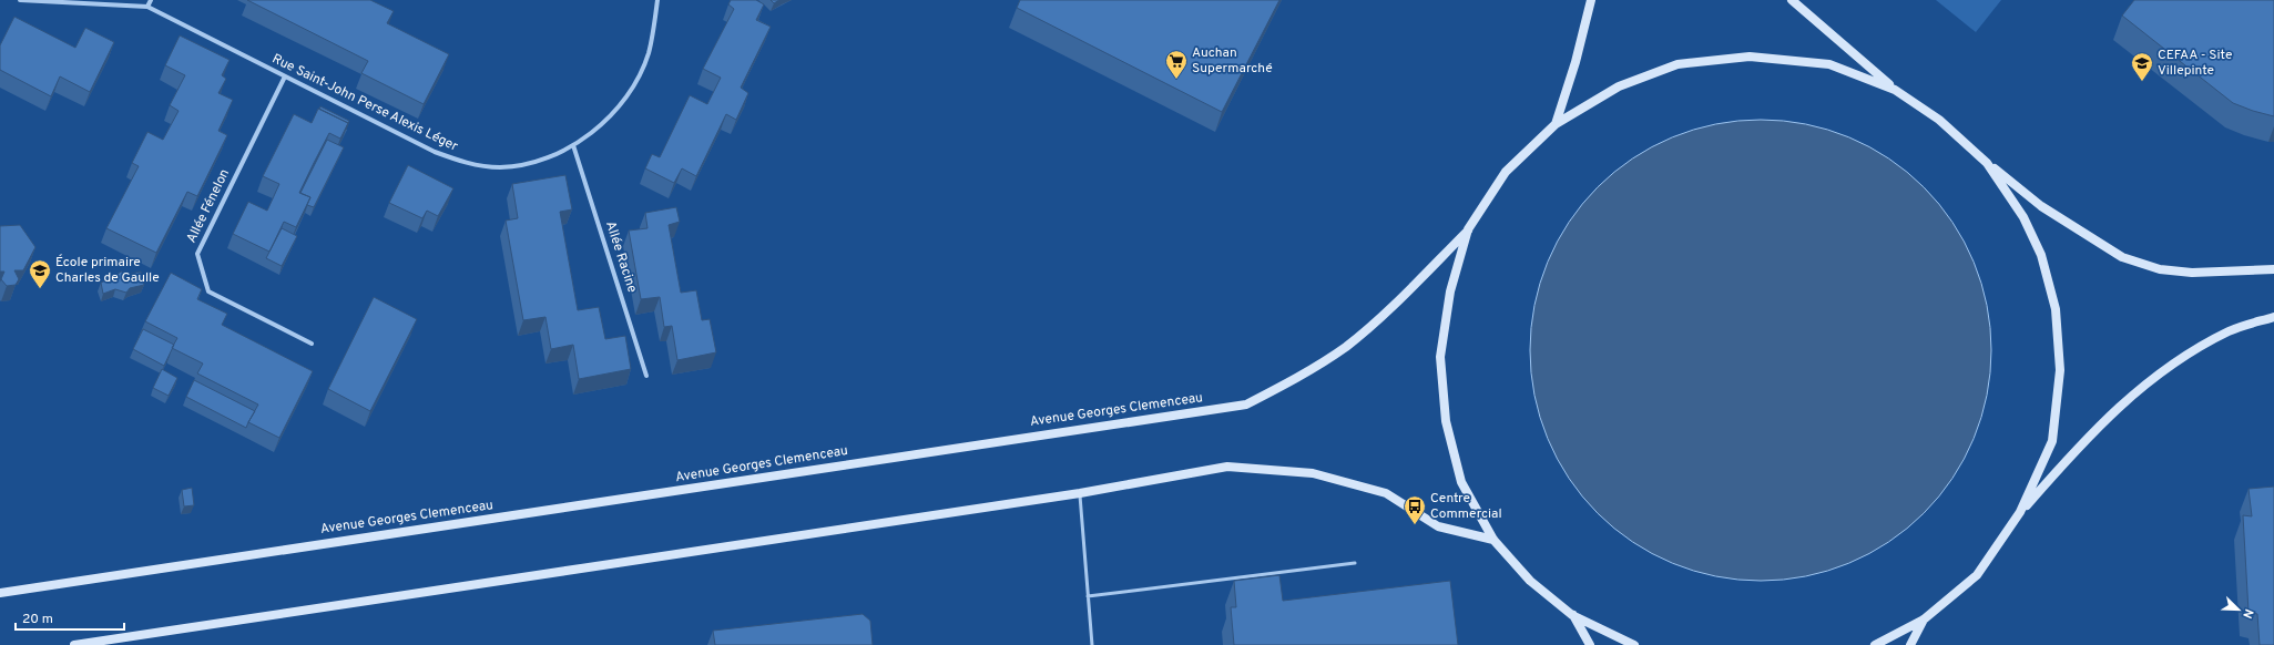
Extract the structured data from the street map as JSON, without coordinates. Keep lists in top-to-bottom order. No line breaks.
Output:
{"streets":{"main road":["Avenue Georges Clemenceau"],"street":["Rue Saint-John Perse Alexis Léger","Allée Fénelon","Allée Racine"]},"crossings":[["Rue Saint-John Perse Alexis Léger","Allée Fénelon"],["Rue Saint-John Perse Alexis Léger","Allée Racine"]],"places":{"supermarket":["Auchan Supermarché"],"school or university":["CEFAA - Site Villepinte","École primaire Charles de Gaulle"],"bus stop":["Centre Commercial"]},"scale_bar":"20 m","north":"bottom right"}
